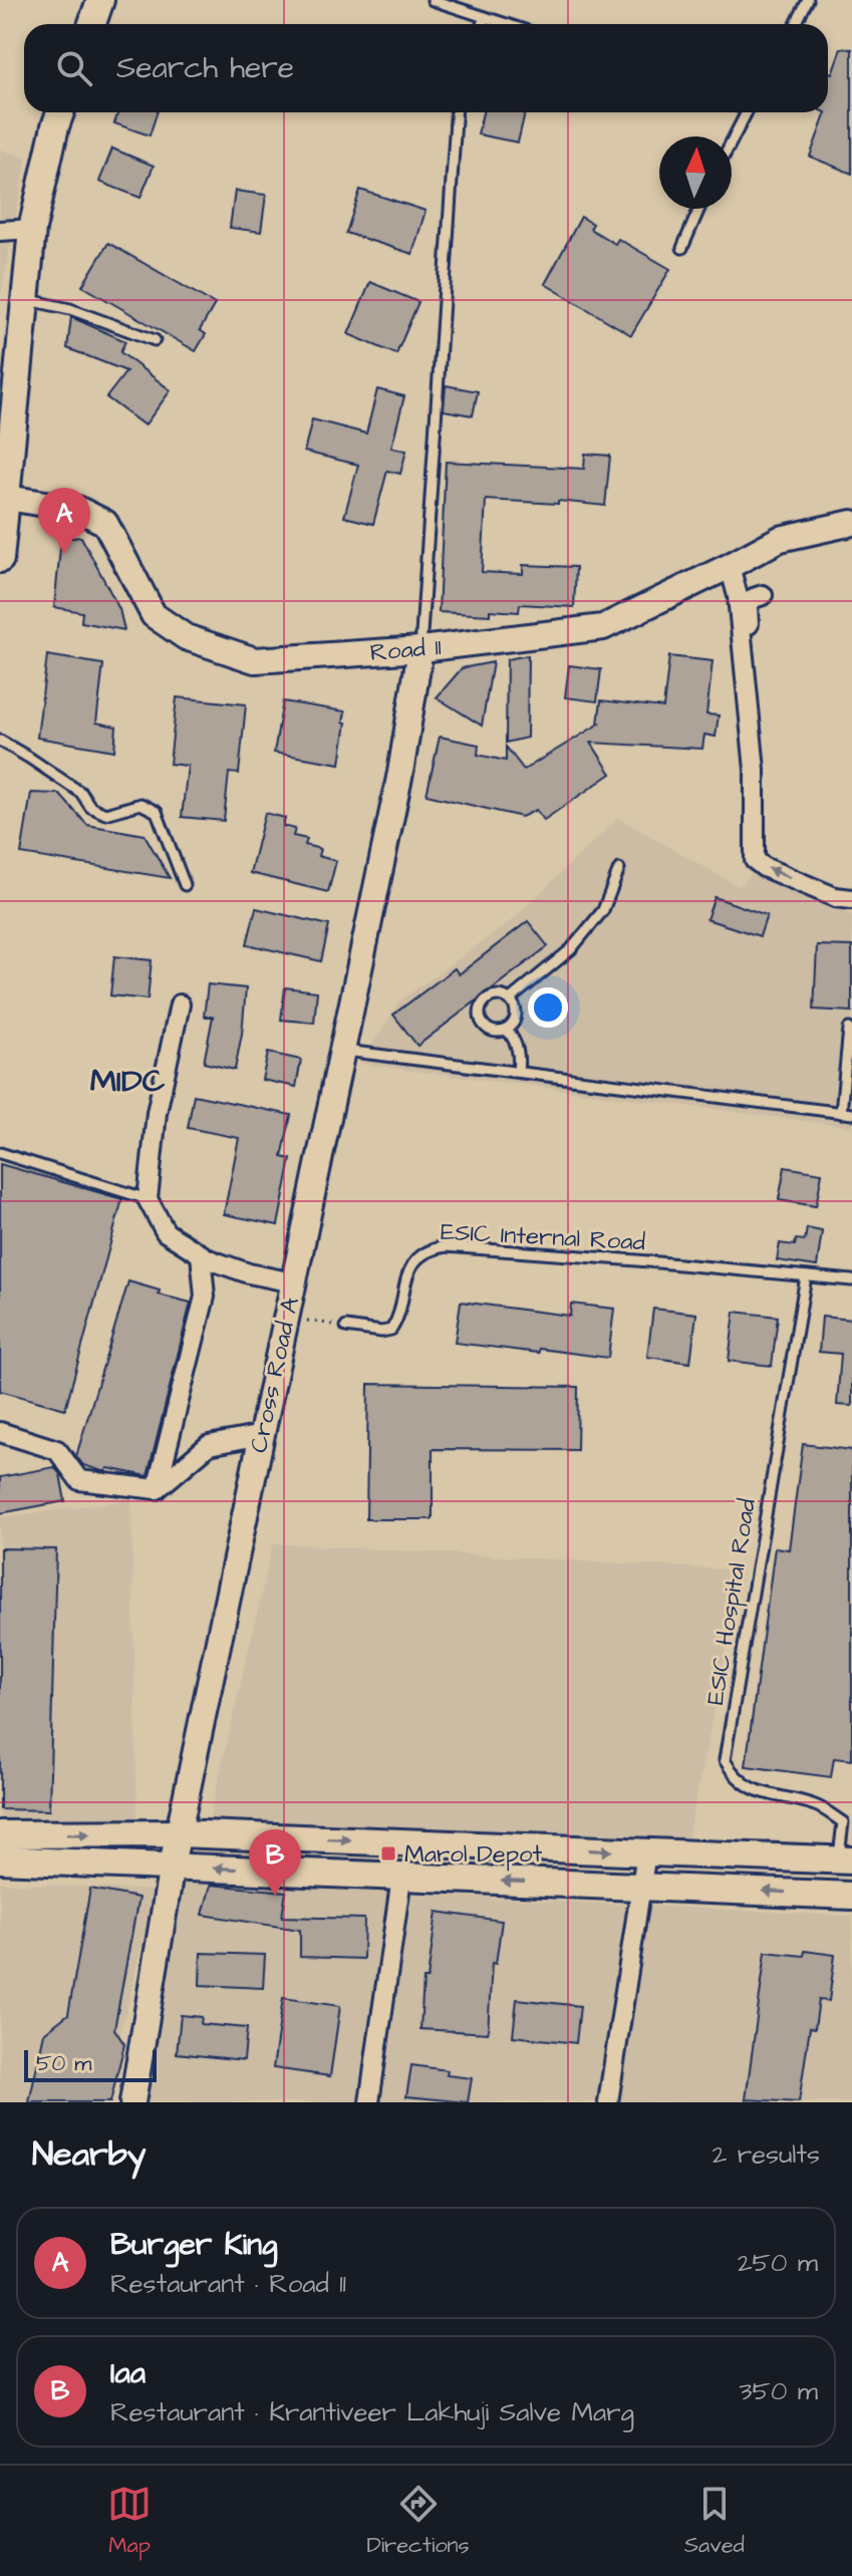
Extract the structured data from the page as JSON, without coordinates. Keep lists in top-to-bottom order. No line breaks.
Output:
{"streets":{"street":["Road 11","Cross Road A"],"lane":["ESIC Internal Road","ESIC Hospital Road"]},"crossings":[["Road 11","Cross Road A"],["ESIC Internal Road","ESIC Hospital Road"]],"districts":["MIDC"],"places":{"transit":["Marol Depot"]},"scale_bar":"50 m","north":"top","page":{"search":"Search here","pins":["A","B"],"scale":"50 m","heading":["Nearby","2 results"],"list":[{"mark":"A","name":"Burger King","note":"Restaurant · Road 11","value":"250 m"},{"mark":"B","name":"Iaa","note":"Restaurant · Krantiveer Lakhuji Salve Marg","value":"350 m"}],"nav":["Map","Directions","Saved"]}}
